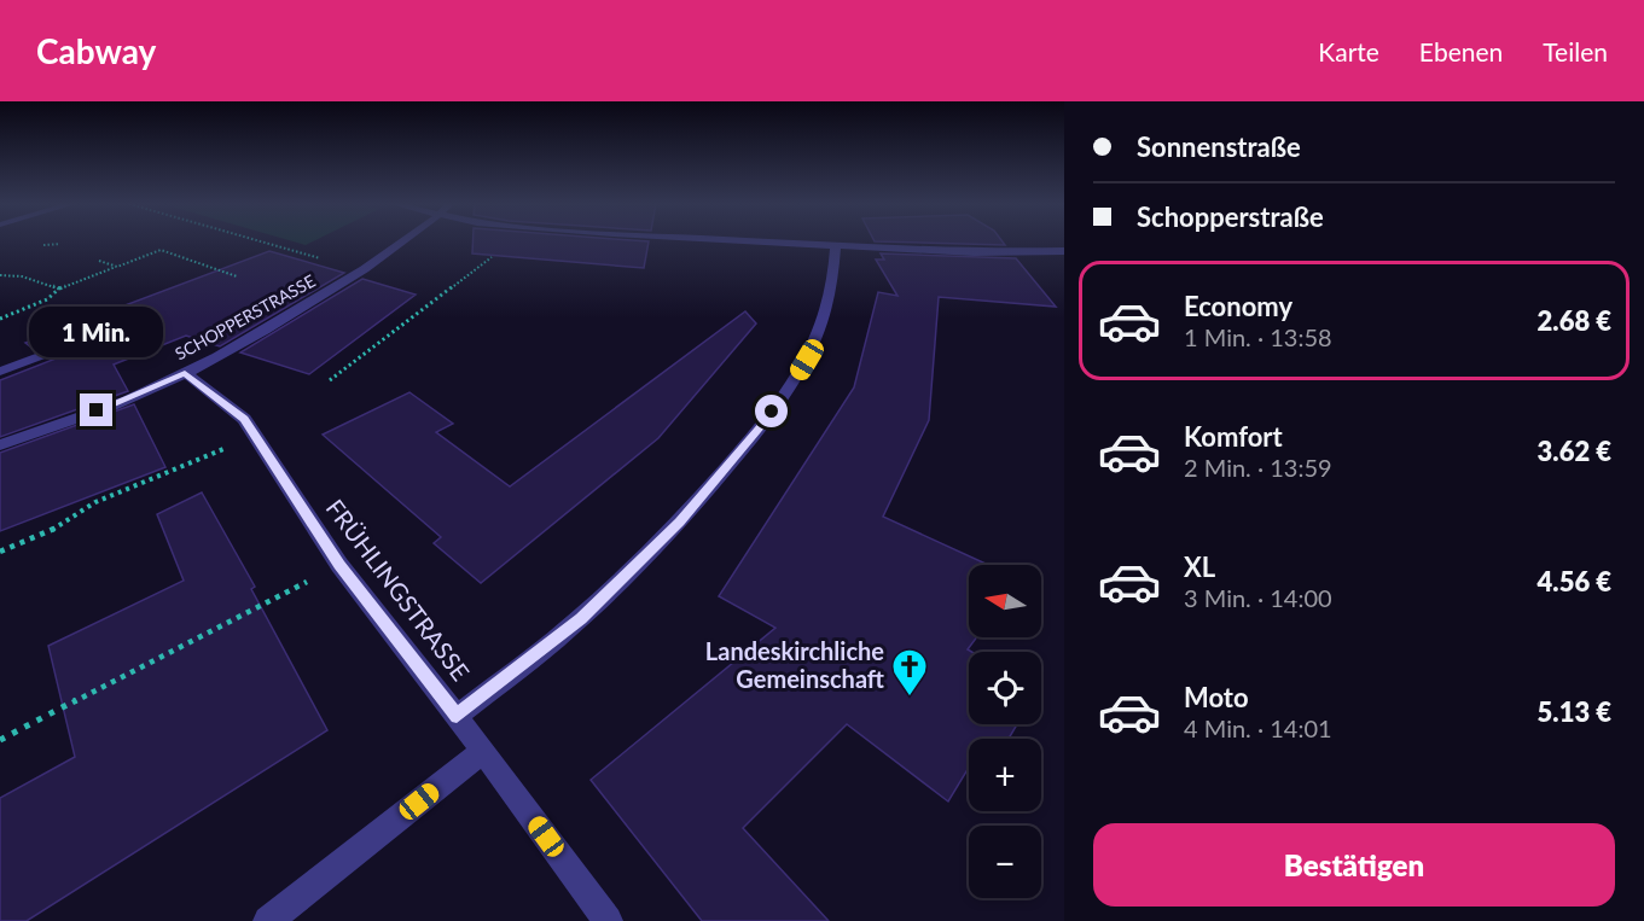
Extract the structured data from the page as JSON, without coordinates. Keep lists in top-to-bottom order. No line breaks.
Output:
{"streets":{"street":["SCHOPPERSTRASSE","FRÜHLINGSTRASSE"]},"crossings":[["SCHOPPERSTRASSE","FRÜHLINGSTRASSE"]],"places":{"church":["Landeskirchliche Gemeinschaft"]},"north":"left","page":{"header":"Cabway","nav":["Karte","Ebenen","Teilen"],"banner":["Sonnenstraße","Schopperstraße"],"list":[{"name":"Economy","note":"1 Min. · 13:58","value":"2.68 €"},{"name":"Komfort","note":"2 Min. · 13:59","value":"3.62 €"},{"name":"XL","note":"3 Min. · 14:00","value":"4.56 €"},{"name":"Moto","note":"4 Min. · 14:01","value":"5.13 €"}],"bubble":"1 Min.","map_buttons":["+","−"],"buttons":"Bestätigen"}}
